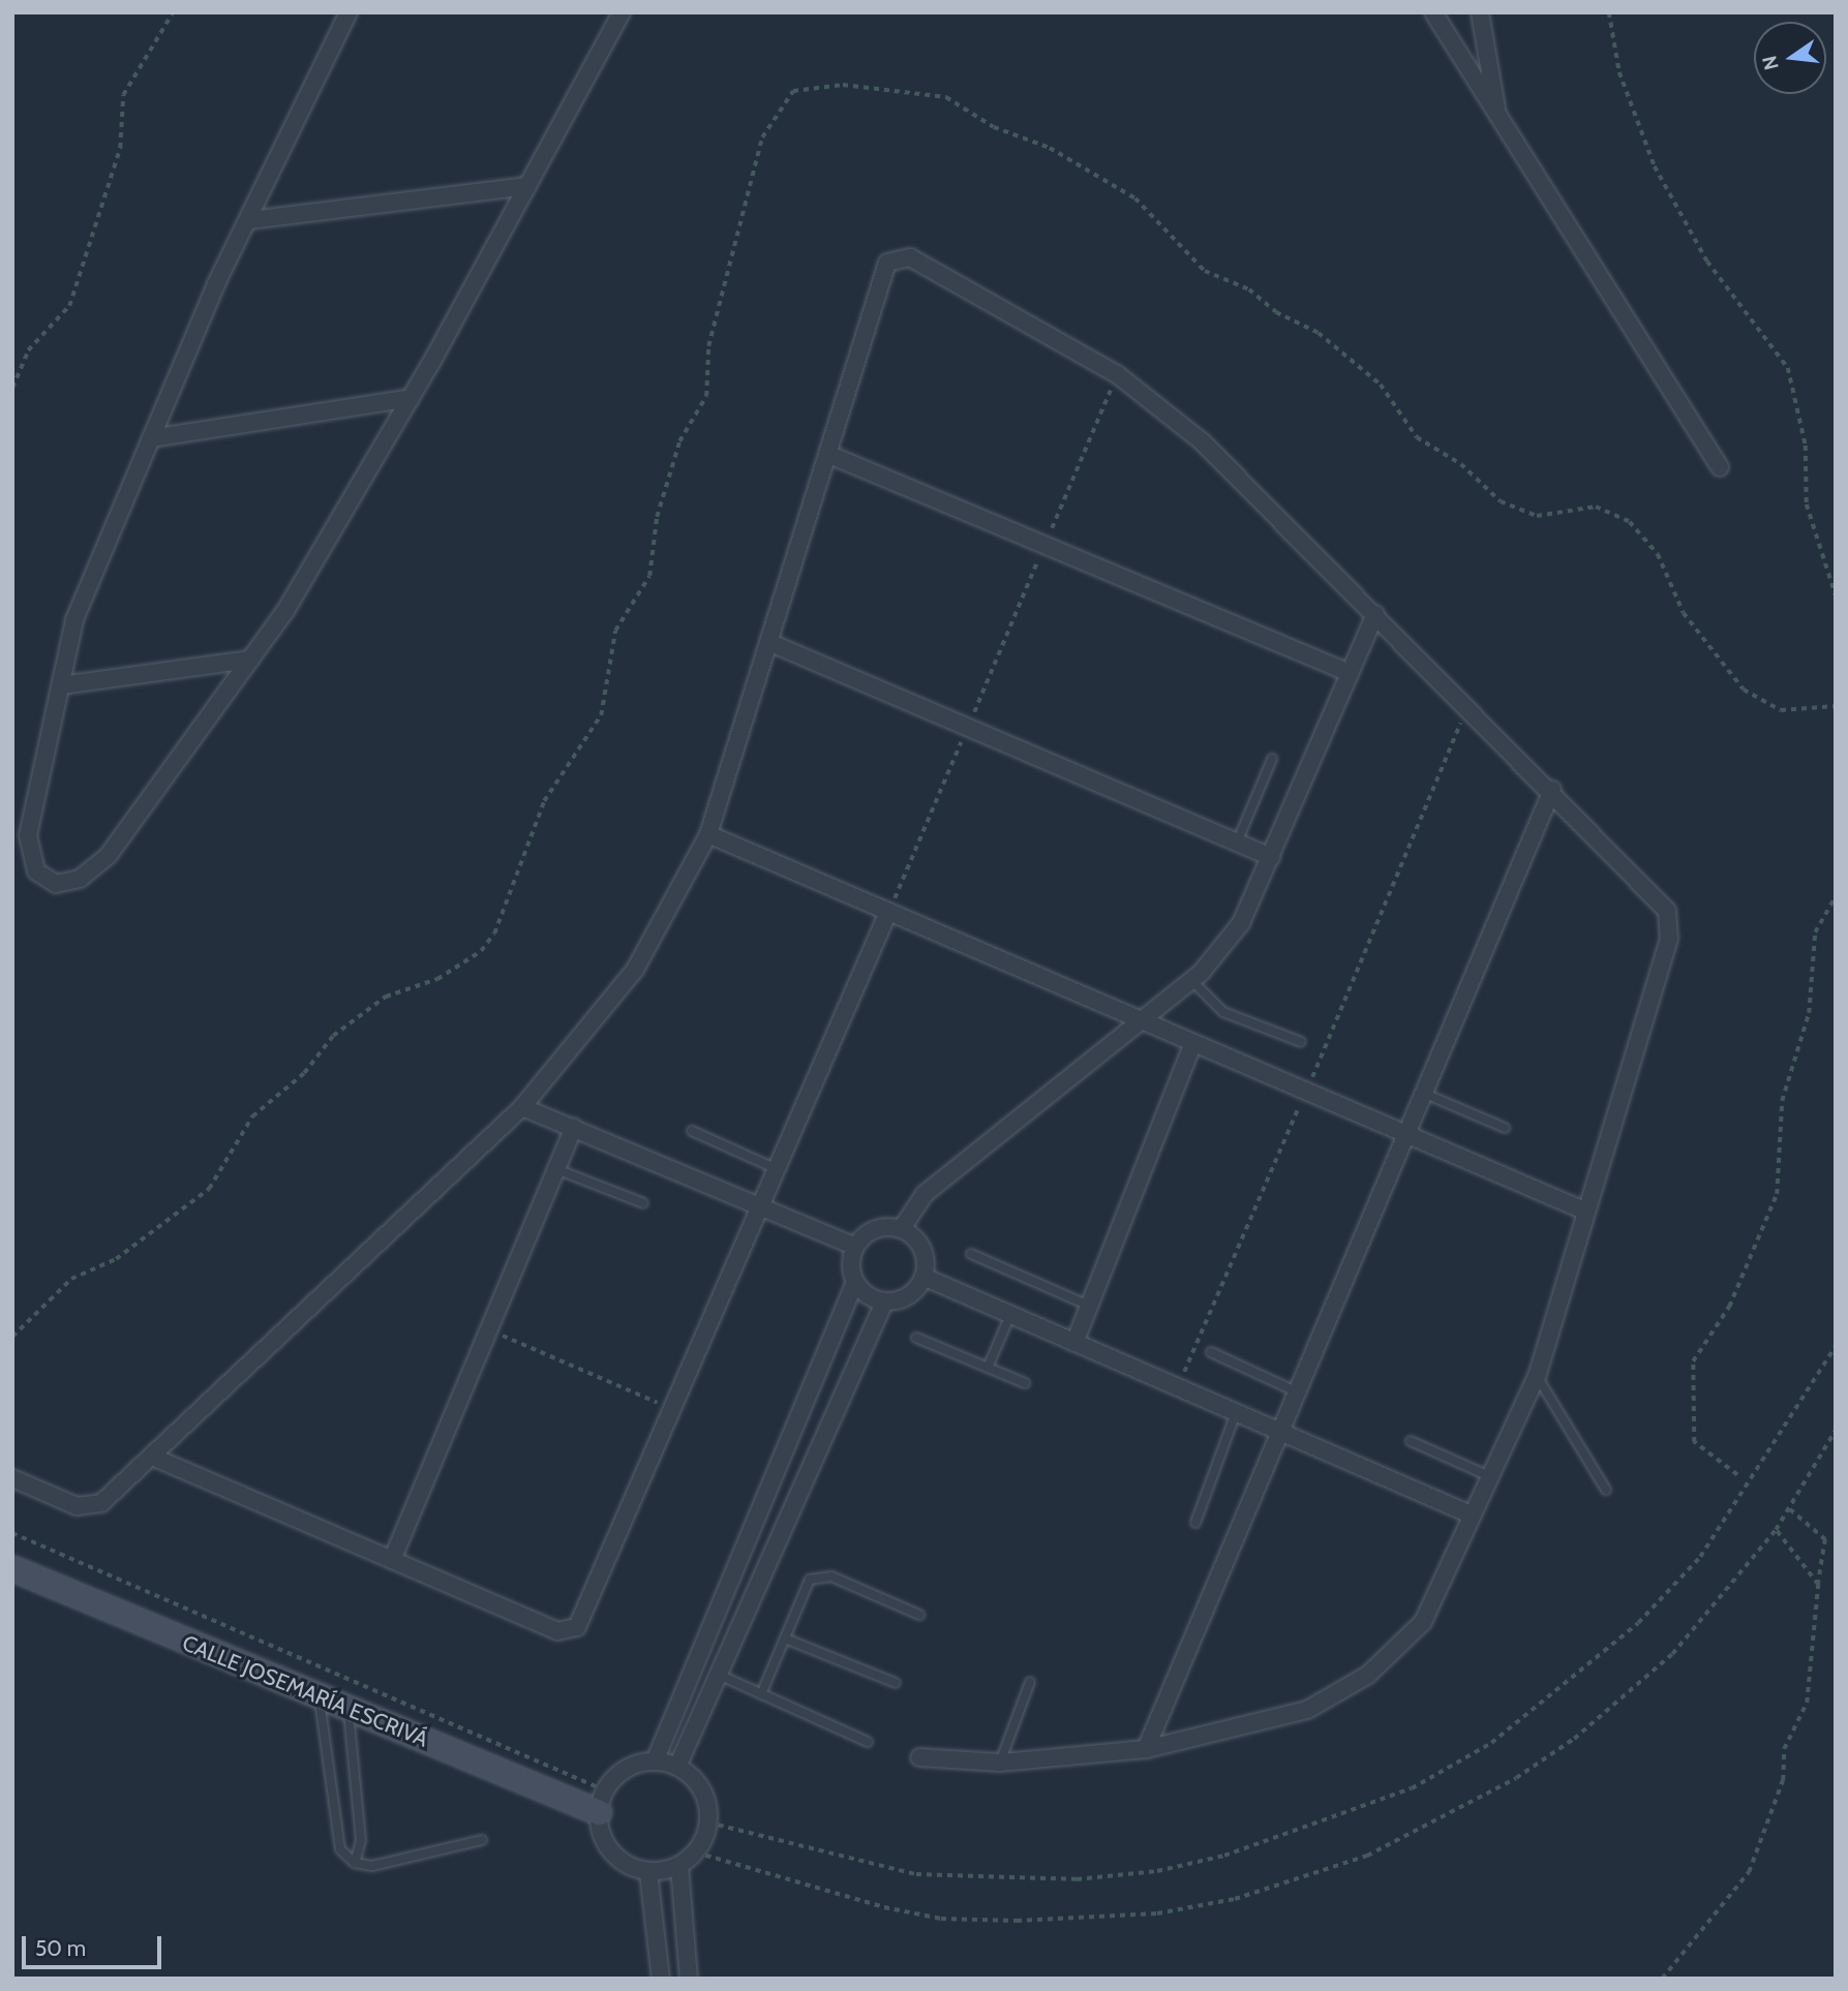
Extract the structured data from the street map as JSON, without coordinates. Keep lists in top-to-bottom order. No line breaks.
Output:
{"streets":{"street":["CALLE JOSEMARÍA ESCRIVÁ"]},"scale_bar":"50 m","north":"left"}
